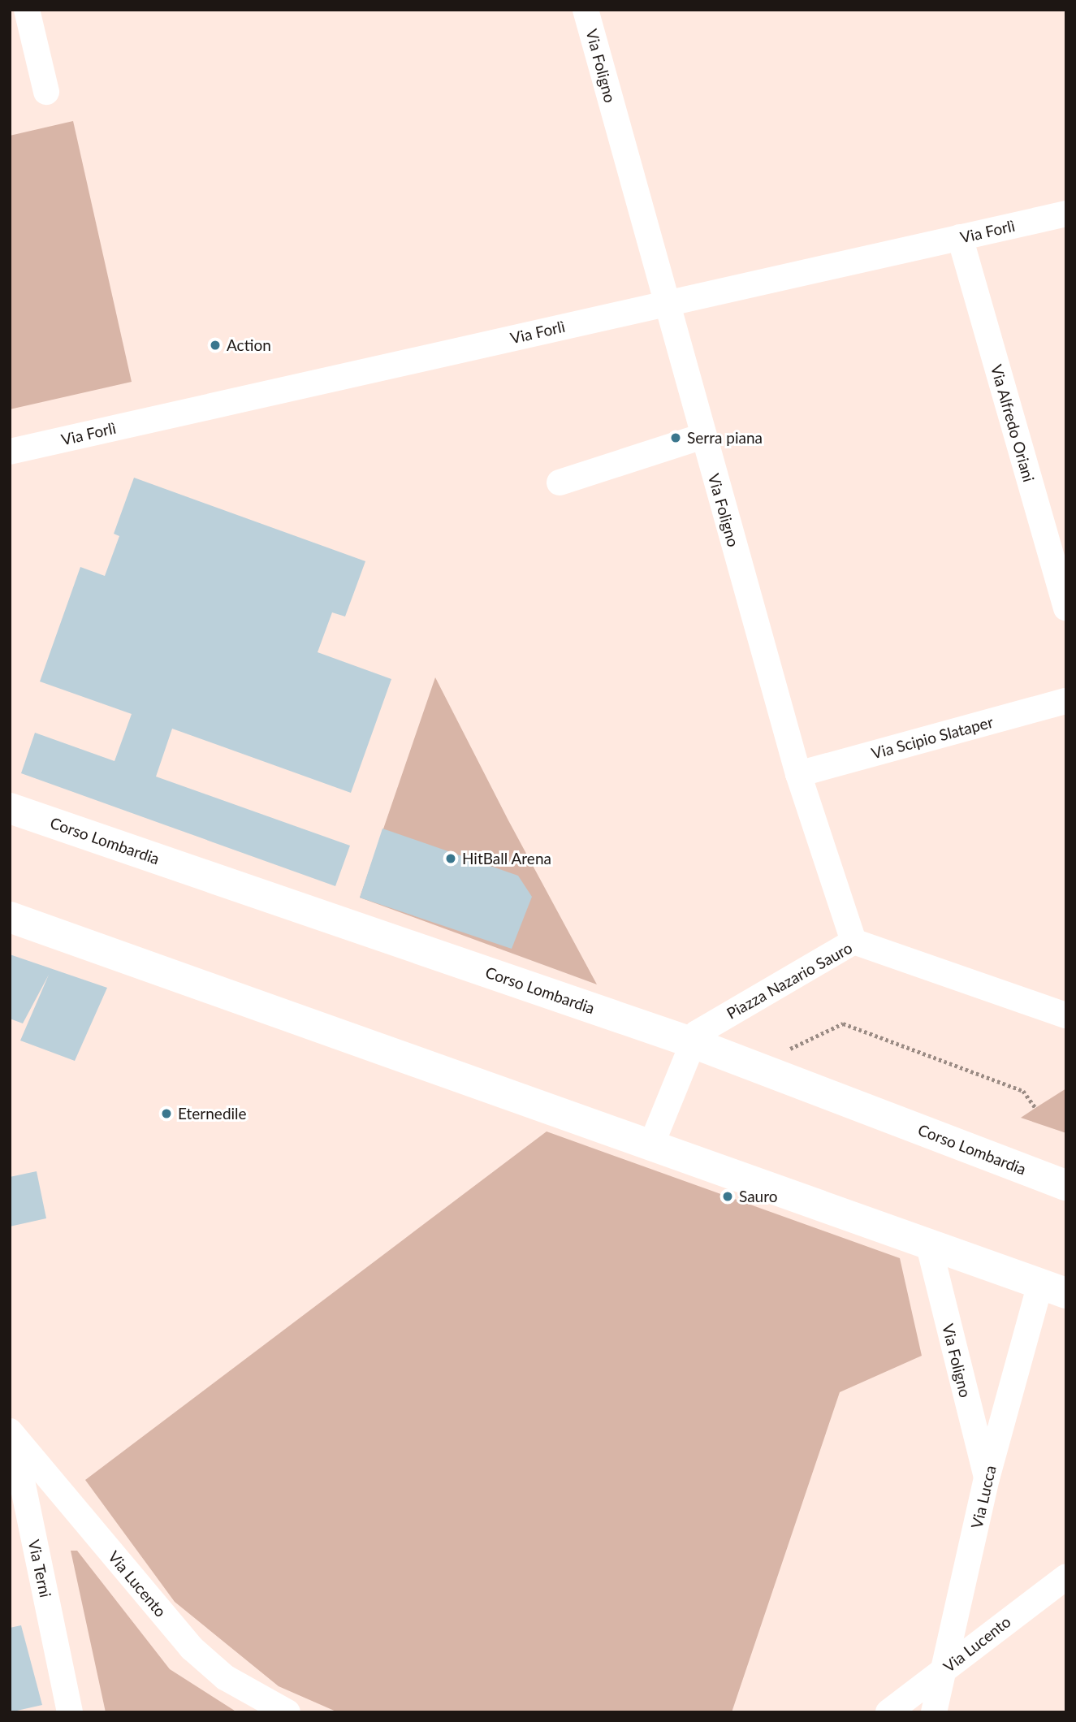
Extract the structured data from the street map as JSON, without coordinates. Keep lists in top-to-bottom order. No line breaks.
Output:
{"streets":{"street":["Via Foligno","Via Forlì","Via Alfredo Oriani","Via Scipio Slataper","Corso Lombardia","Piazza Nazario Sauro","Via Lucca","Via Terni","Via Lucento"]},"crossings":[["Via Foligno","Via Forlì"],["Via Foligno","Via Scipio Slataper"],["Via Foligno","Piazza Nazario Sauro"],["Via Foligno","Via Lucca"],["Via Forlì","Via Alfredo Oriani"],["Corso Lombardia","Piazza Nazario Sauro"],["Via Lucca","Via Lucento"],["Via Terni","Via Lucento"]],"places":["Action","Serra piana","HitBall Arena","Eternedile","Sauro"]}
